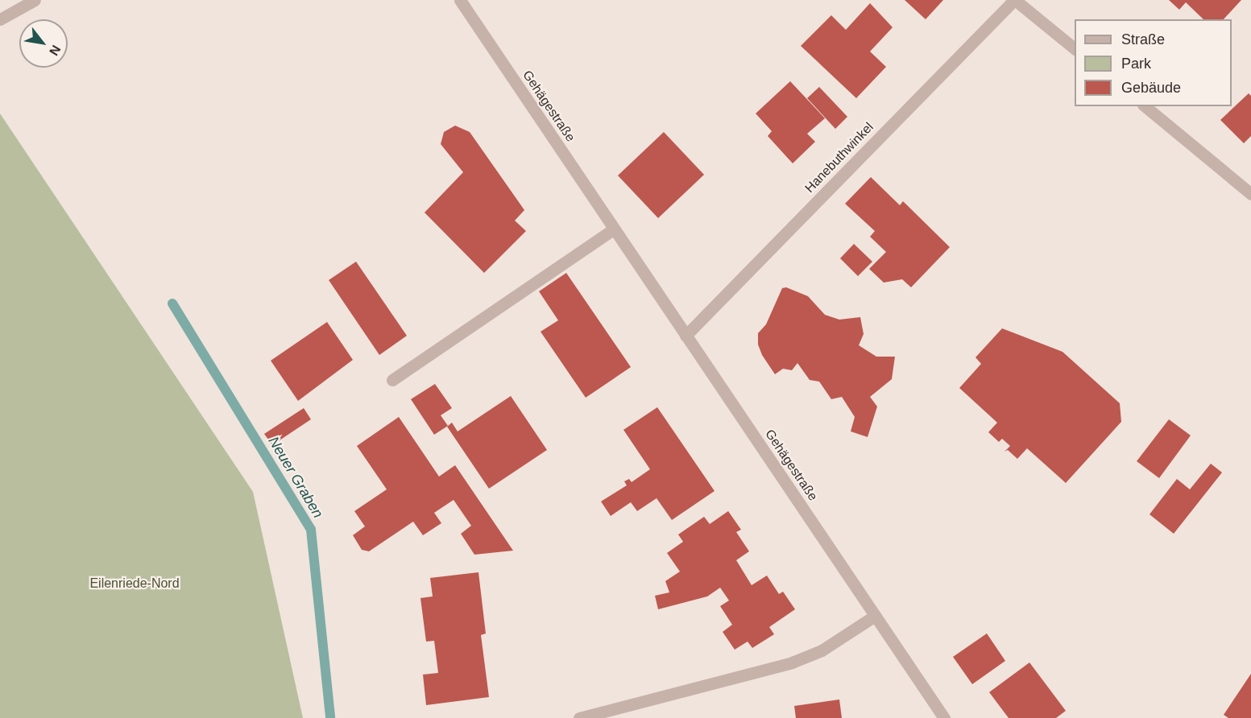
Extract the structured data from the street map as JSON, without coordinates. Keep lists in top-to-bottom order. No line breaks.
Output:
{"streets":{"street":["Gehägestraße","Hanebuthwinkel"]},"crossings":[["Gehägestraße","Hanebuthwinkel"]],"water":["Neuer Graben"],"parks":["Eilenriede-Nord"],"legend":["Straße","Park","Gebäude"],"north":"bottom right"}
